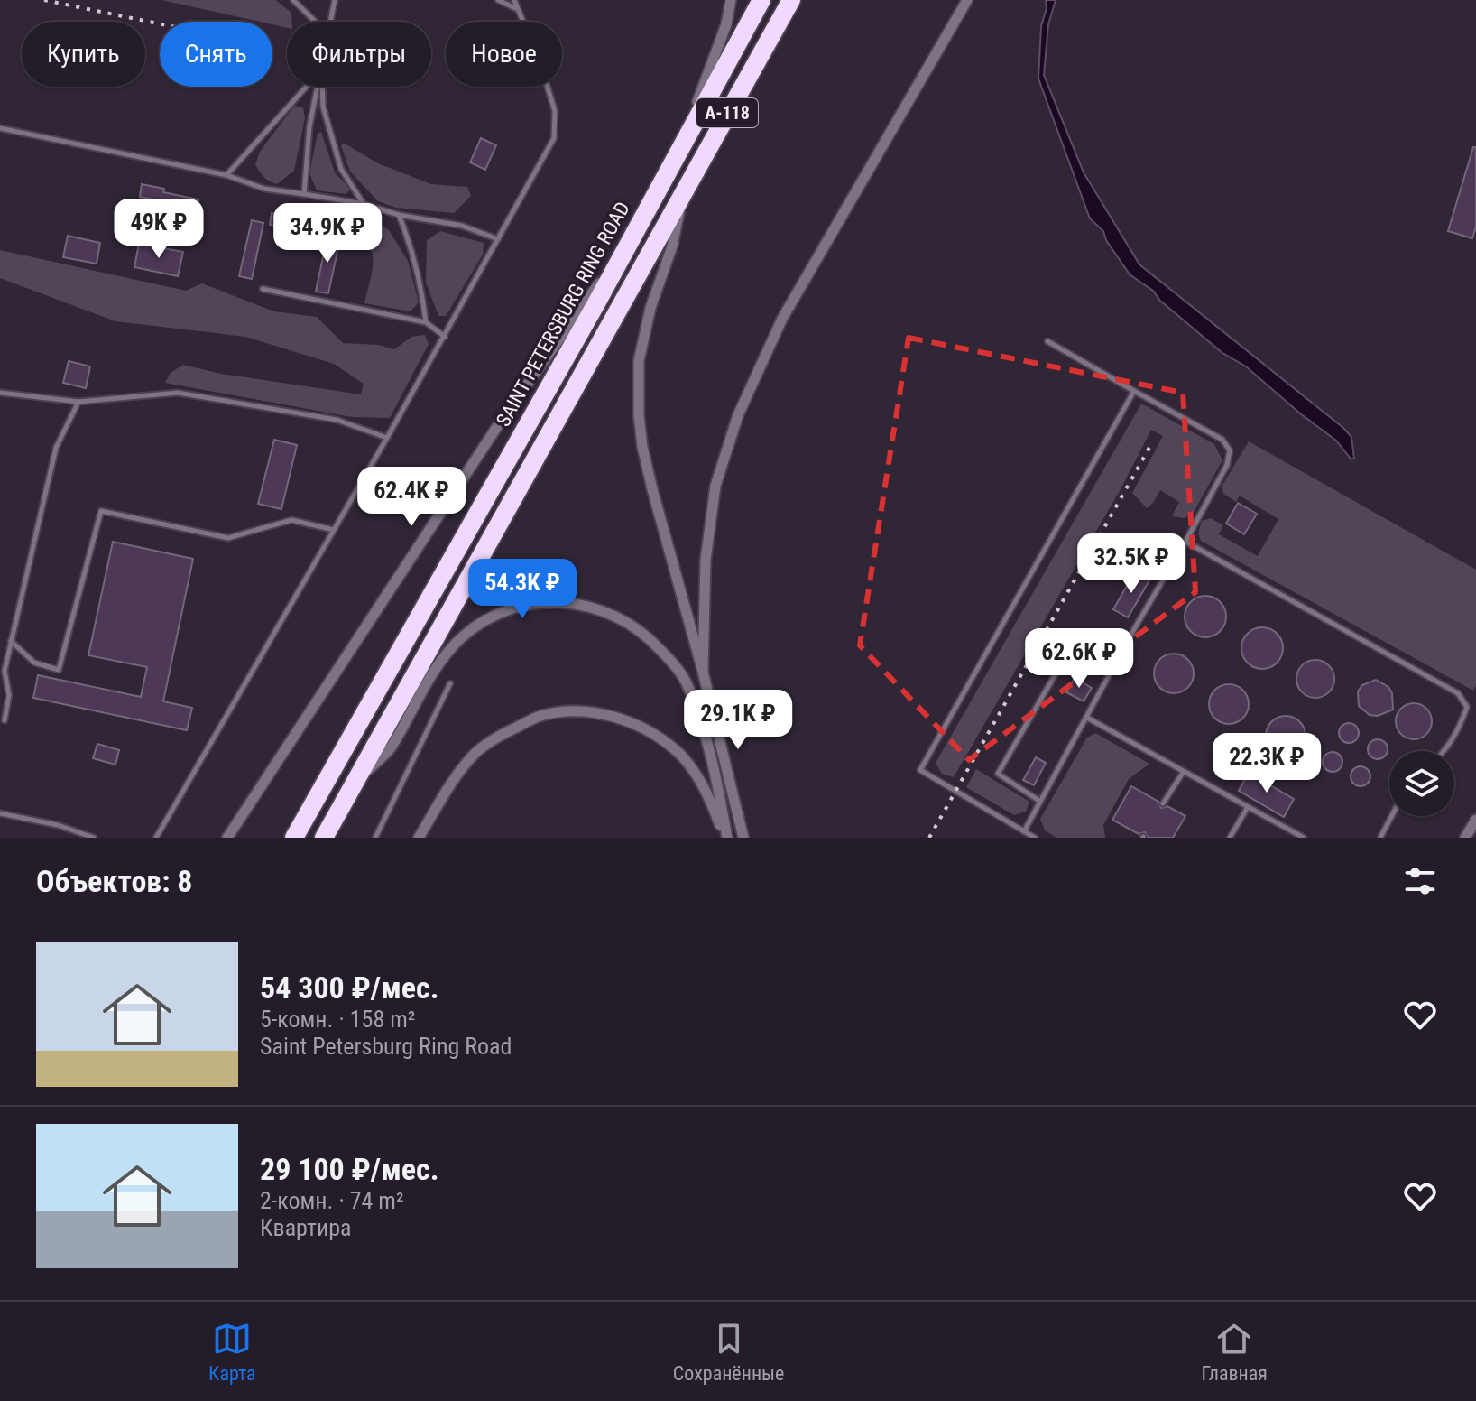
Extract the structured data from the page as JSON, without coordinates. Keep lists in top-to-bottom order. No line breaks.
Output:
{"streets":{"highway":["А-118","SAINT PETERSBURG RING ROAD"]},"page":{"chip":["Купить","Снять","Фильтры","Новое"],"price":["49K ₽","34.9K ₽","62.4K ₽","32.5K ₽","54.3K ₽","62.6K ₽","29.1K ₽","22.3K ₽"],"heading":"Объектов: 8","list":[{"name":"54 300 ₽/мес.","note":"5-комн. · 158 m² · Saint Petersburg Ring Road"},{"name":"29 100 ₽/мес.","note":"2-комн. · 74 m² · Квартира"}],"tabs":["Карта","Сохранённые","Главная"]}}
